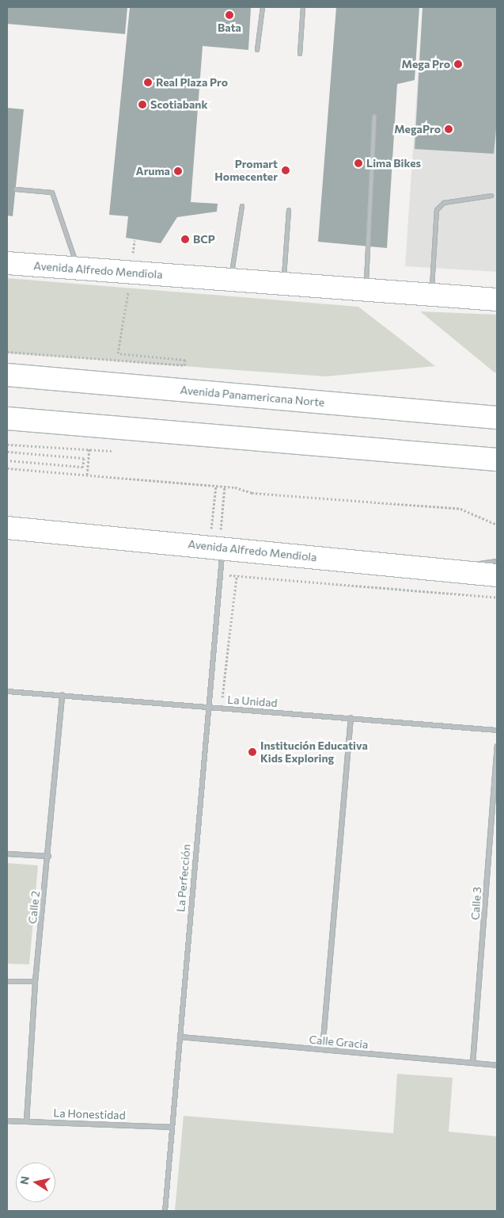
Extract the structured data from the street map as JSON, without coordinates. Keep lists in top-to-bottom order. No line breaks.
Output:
{"streets":{"main road":["Avenida Alfredo Mendiola","Avenida Panamericana Norte"],"street":["La Unidad","La Perfección","Calle 3","Calle 2","Calle Gracia","La Honestidad"]},"crossings":[["Avenida Alfredo Mendiola","La Perfección"],["La Unidad","La Perfección"],["La Unidad","Calle 2"],["La Perfección","Calle Gracia"],["La Perfección","La Honestidad"],["Calle 3","Calle Gracia"],["Calle 2","La Honestidad"]],"places":["Bata","Mega Pro","Real Plaza Pro","Scotiabank","MegaPro","Lima Bikes","Promart Homecenter","Aruma","BCP","Institución Educativa Kids Exploring"],"north":"left"}
